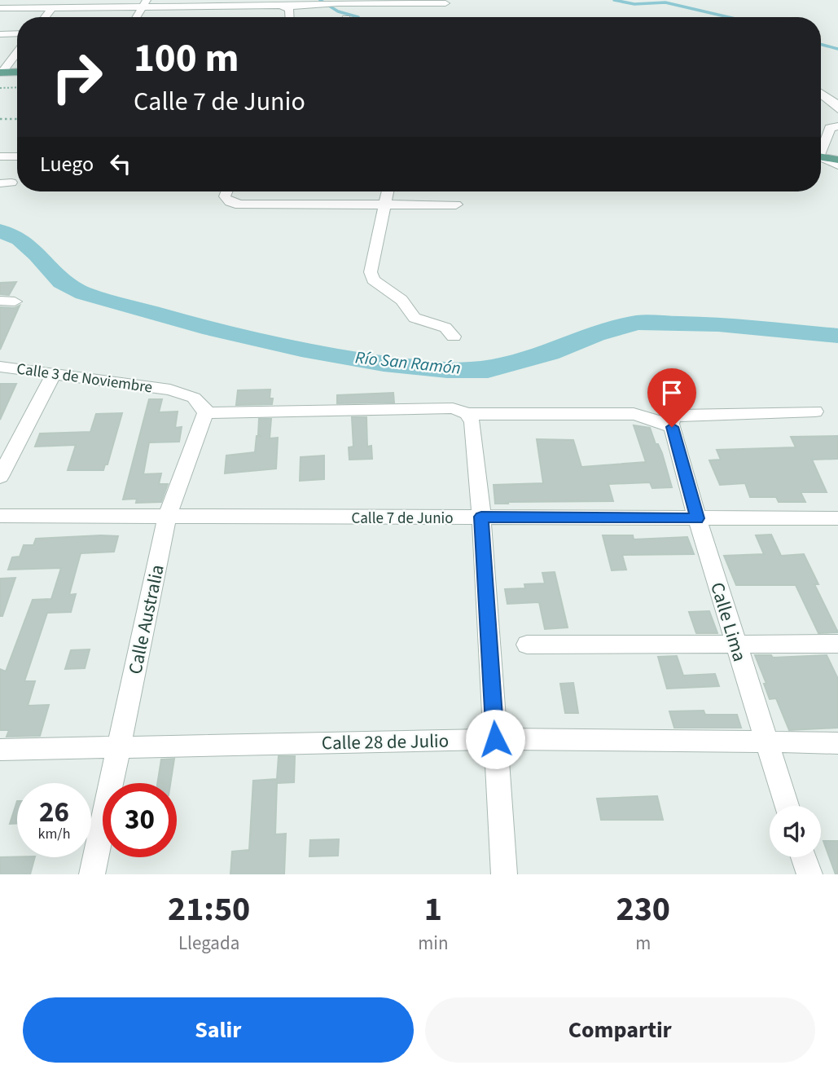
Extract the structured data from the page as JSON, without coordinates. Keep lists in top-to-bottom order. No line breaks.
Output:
{"streets":{"street":["Calle 3 de Noviembre","Calle 7 de Junio","Calle Australia","Calle Lima","Calle 28 de Julio"]},"crossings":[["Calle 3 de Noviembre","Calle Australia"],["Calle 7 de Junio","Calle Australia"],["Calle 7 de Junio","Calle Lima"],["Calle Australia","Calle 28 de Julio"],["Calle Lima","Calle 28 de Julio"]],"water":["Río San Ramón"],"page":{"turn":["100 m","Calle 7 de Junio"],"then":"Luego","speed":"26 km/h","limit":"30","eta":["21:50","Llegada","1","min","230","m"],"buttons":["Salir","Compartir"]}}
